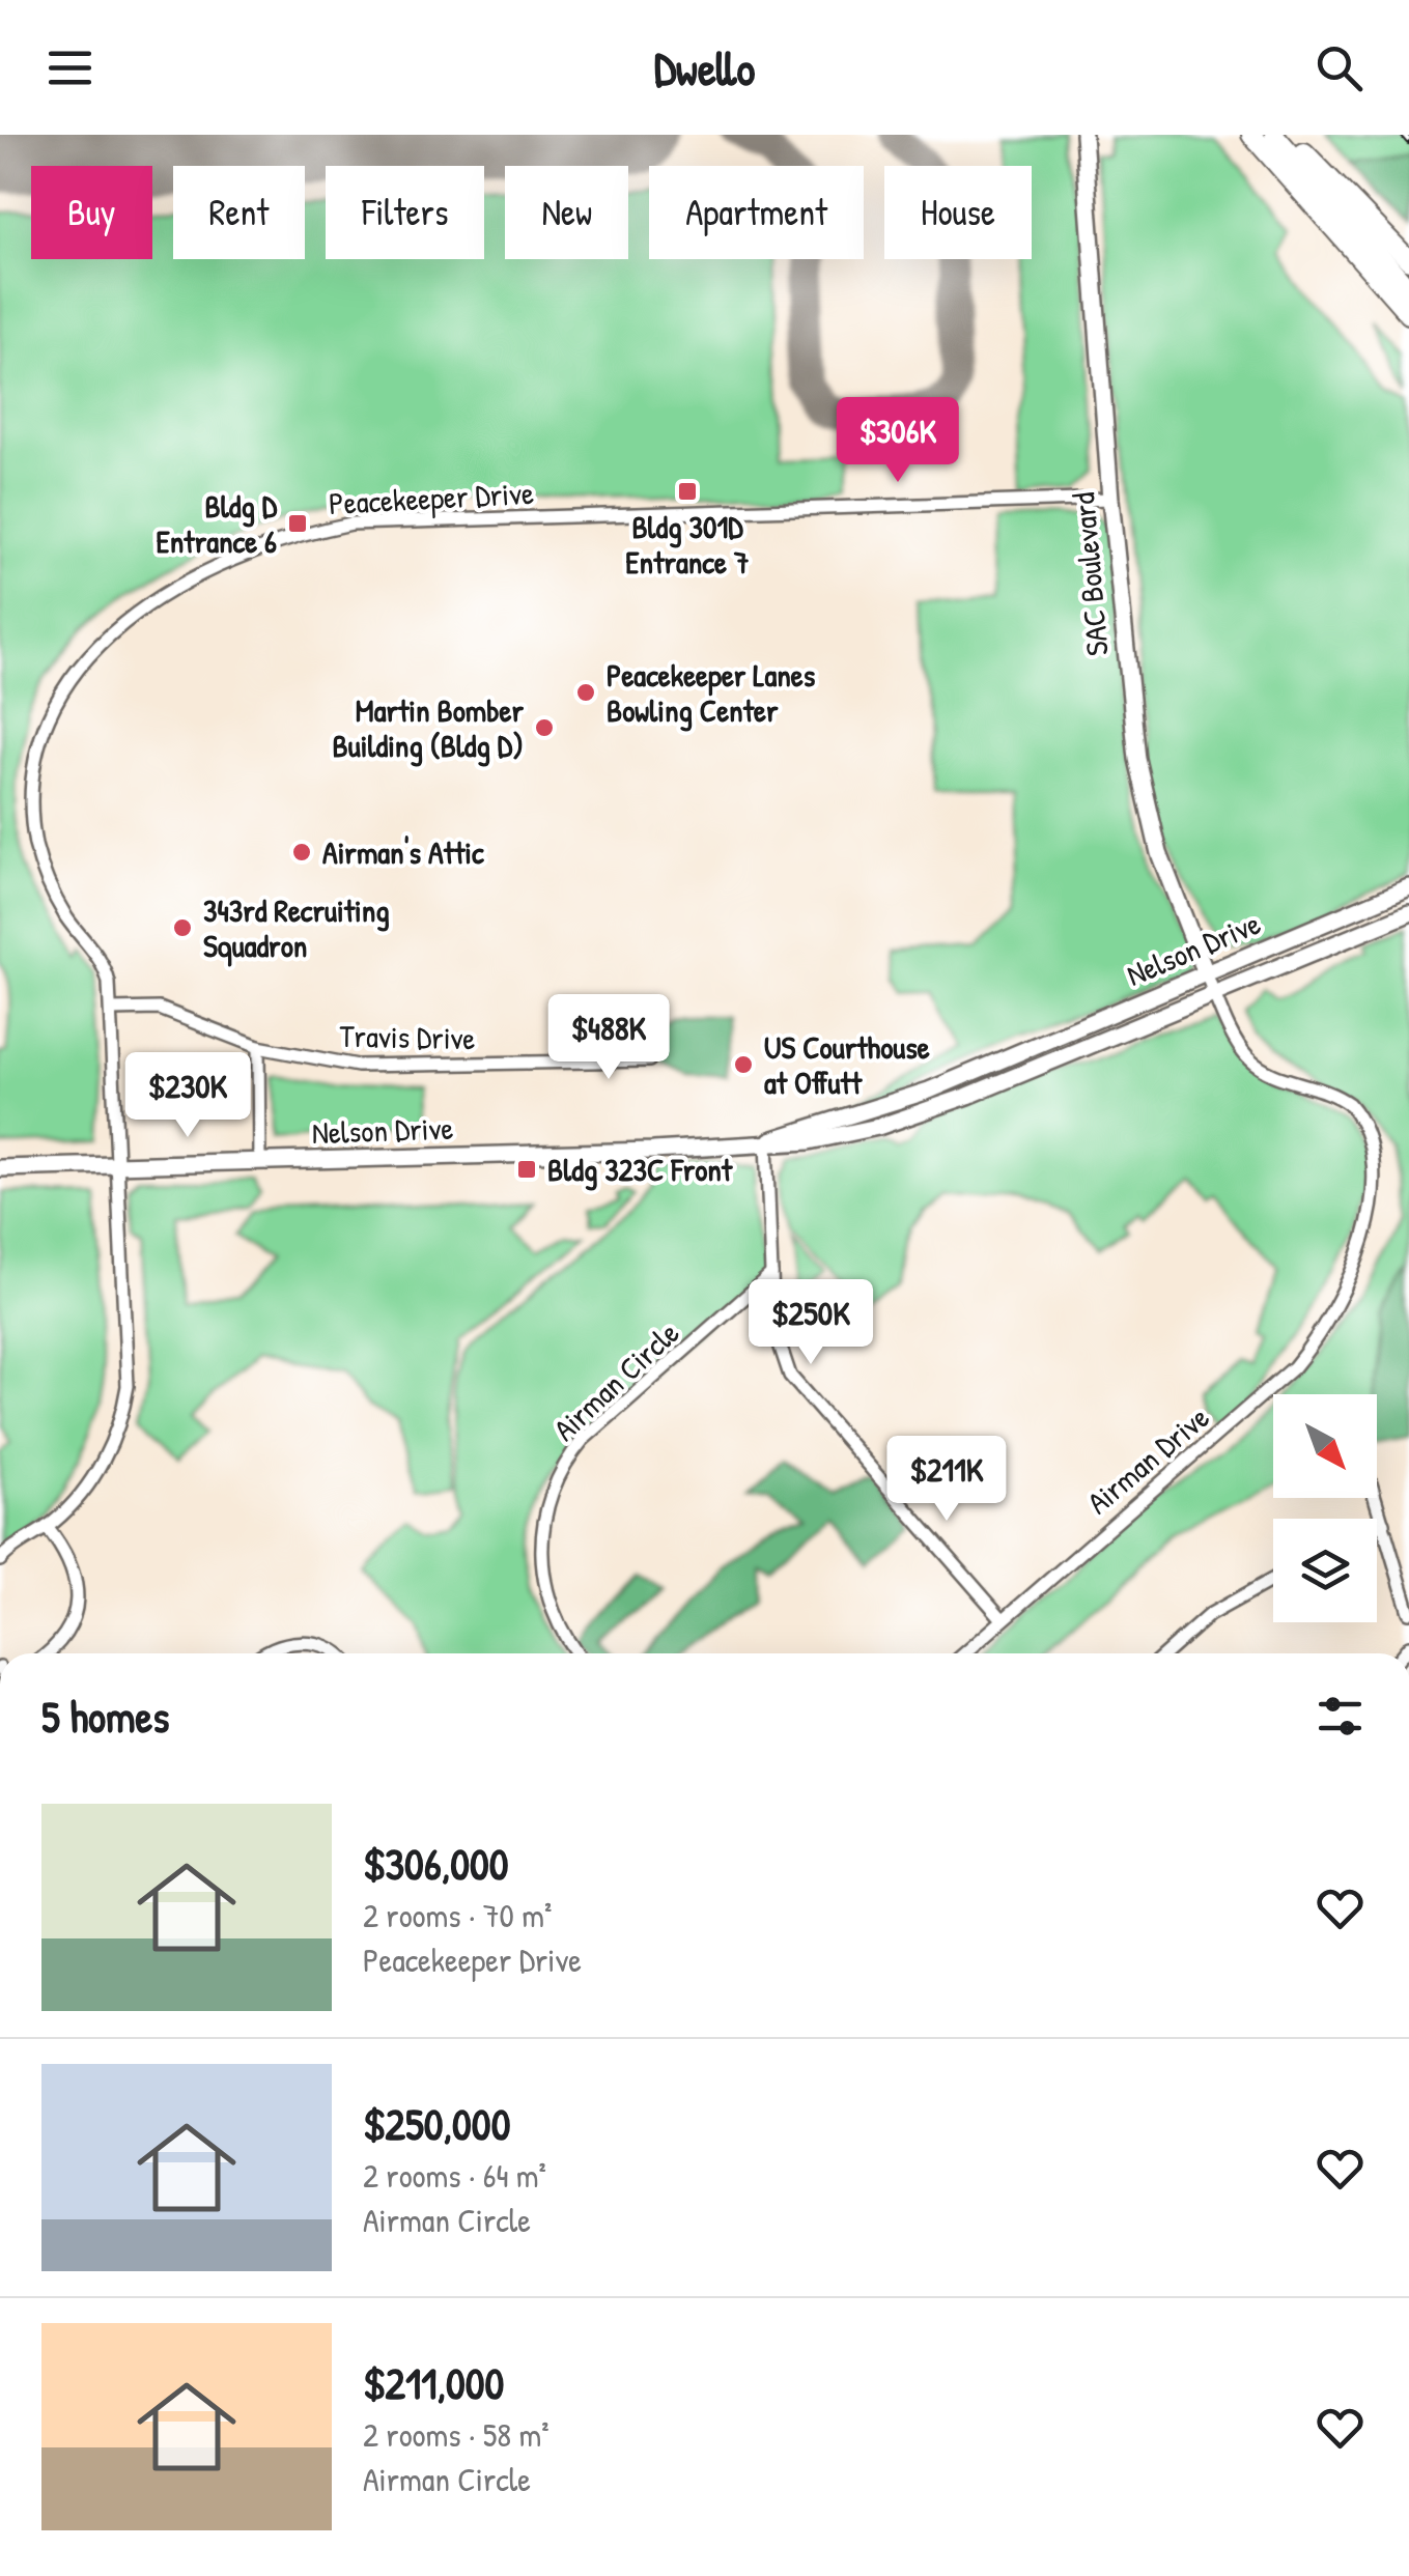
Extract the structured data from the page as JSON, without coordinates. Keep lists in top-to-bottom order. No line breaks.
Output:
{"streets":{"street":["Peacekeeper Drive","SAC Boulevard","Nelson Drive","Travis Drive","Airman Circle","Airman Drive"]},"crossings":[["Peacekeeper Drive","SAC Boulevard"],["Peacekeeper Drive","Nelson Drive"],["Peacekeeper Drive","Travis Drive"],["SAC Boulevard","Nelson Drive"]],"places":{"transit":["Bldg 301D Entrance 7","Bldg D Entrance 6","Bldg 323C Front"],"other":["Peacekeeper Lanes Bowling Center","Martin Bomber Building (Bldg D)","Airman's Attic","343rd Recruiting Squadron","US Courthouse at Offutt"]},"north":"bottom right","page":{"header":"Dwello","chip":["Buy","Rent","Filters","New","Apartment","House"],"price":["$306K","$488K","$230K","$250K","$211K"],"heading":"5 homes","list":[{"name":"$306,000","note":"2 rooms · 70 m² · Peacekeeper Drive"},{"name":"$250,000","note":"2 rooms · 64 m² · Airman Circle"},{"name":"$211,000","note":"2 rooms · 58 m² · Airman Circle"}]}}
